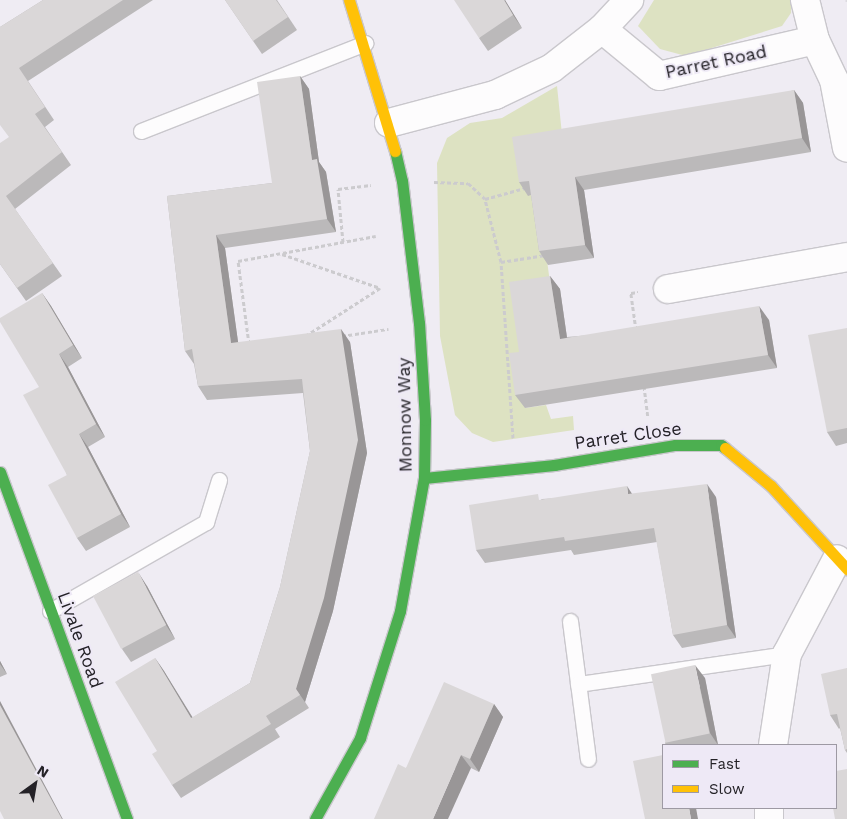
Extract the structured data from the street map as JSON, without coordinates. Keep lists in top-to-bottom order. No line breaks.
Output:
{"streets":{"street":["Parret Road","Monnow Way","Parret Close","Livale Road"]},"crossings":[["Monnow Way","Parret Close"]],"legend":["Fast","Slow"],"north":"top right"}
